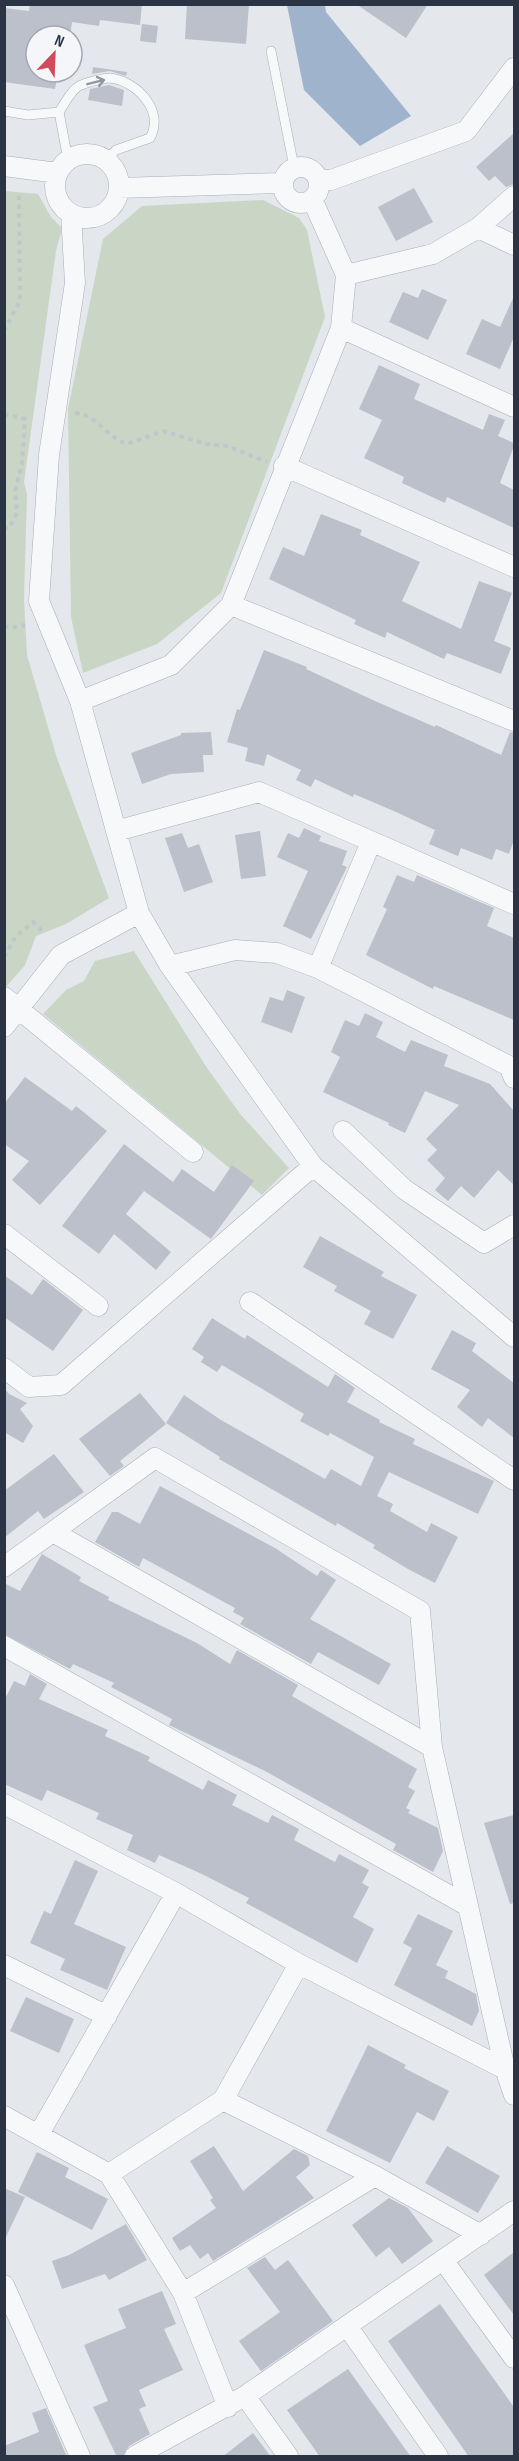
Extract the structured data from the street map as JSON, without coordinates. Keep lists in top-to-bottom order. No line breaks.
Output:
{"north":"top right"}
